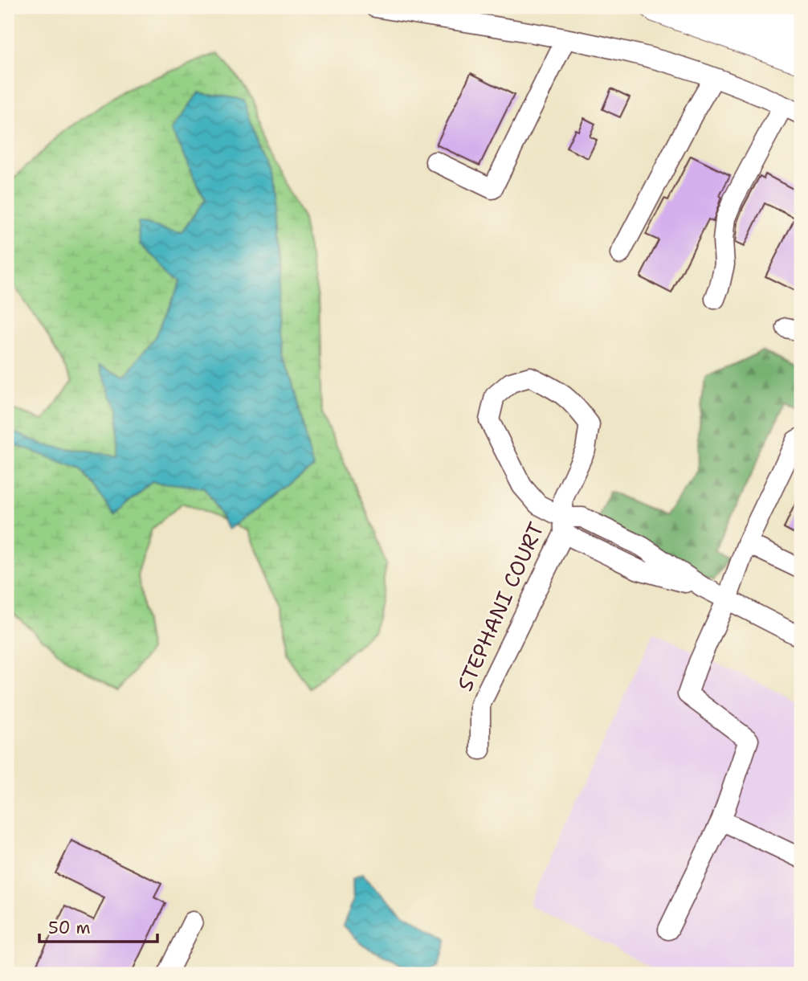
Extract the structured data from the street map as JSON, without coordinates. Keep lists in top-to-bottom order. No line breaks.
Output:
{"streets":{"street":["STEPHANI COURT"]},"scale_bar":"50 m"}
